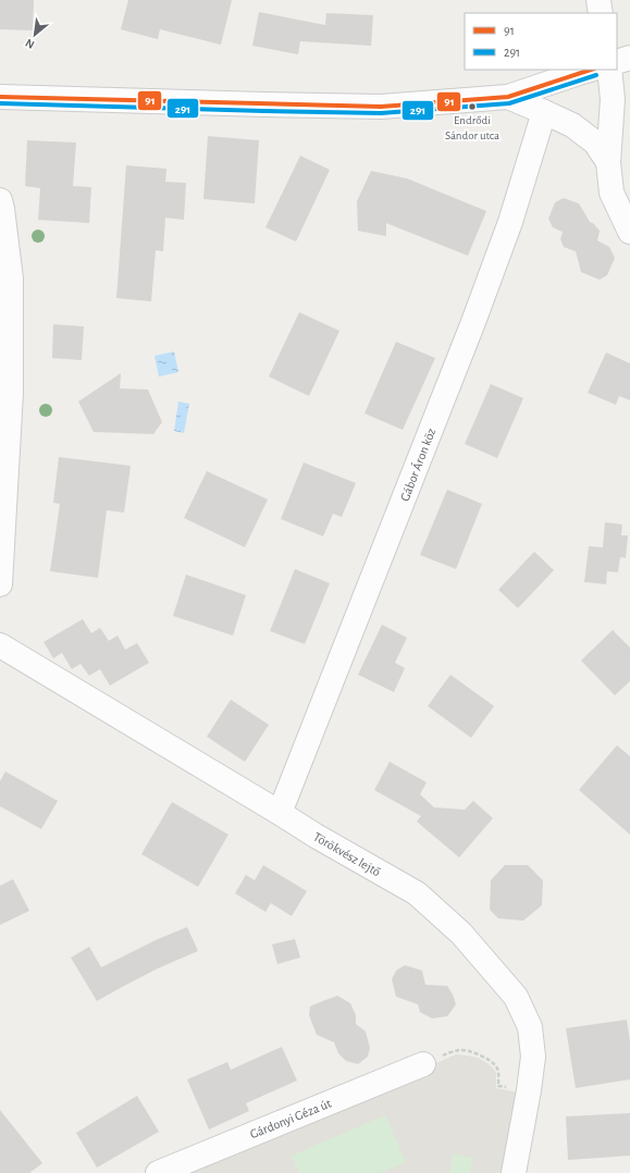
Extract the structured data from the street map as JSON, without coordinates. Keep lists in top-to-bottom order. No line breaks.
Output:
{"streets":{"street":["Gábor Áron köz","Törökvész lejtő","Gárdonyi Géza út"]},"crossings":[["Gábor Áron köz","Törökvész lejtő"]],"places":["Endrődi Sándor utca"],"lines":["transit line 91","transit line 291"],"legend":["91","291"],"north":"bottom left"}
